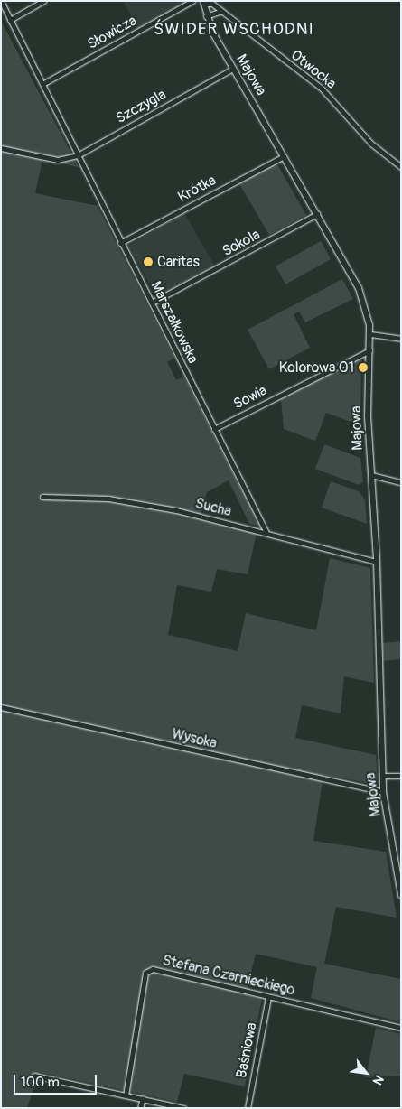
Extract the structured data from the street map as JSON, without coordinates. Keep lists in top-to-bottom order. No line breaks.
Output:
{"streets":{"street":["Słowicza","Otwocka","Majowa","Szczygla","Krótka","Sokola","Marszałkowska","Sowia","Sucha","Wysoka","Stefana Czarnieckiego","Baśniowa"]},"crossings":[["Słowicza","Marszałkowska"],["Otwocka","Majowa"],["Majowa","Szczygla"],["Majowa","Krótka"],["Majowa","Sokola"],["Majowa","Sowia"],["Majowa","Sucha"],["Majowa","Wysoka"],["Szczygla","Marszałkowska"],["Krótka","Marszałkowska"],["Sokola","Marszałkowska"],["Marszałkowska","Sowia"],["Marszałkowska","Sucha"],["Stefana Czarnieckiego","Baśniowa"]],"districts":["ŚWIDER WSCHODNI"],"places":["Caritas","Kolorowa 01"],"scale_bar":"100 m","north":"bottom right"}
